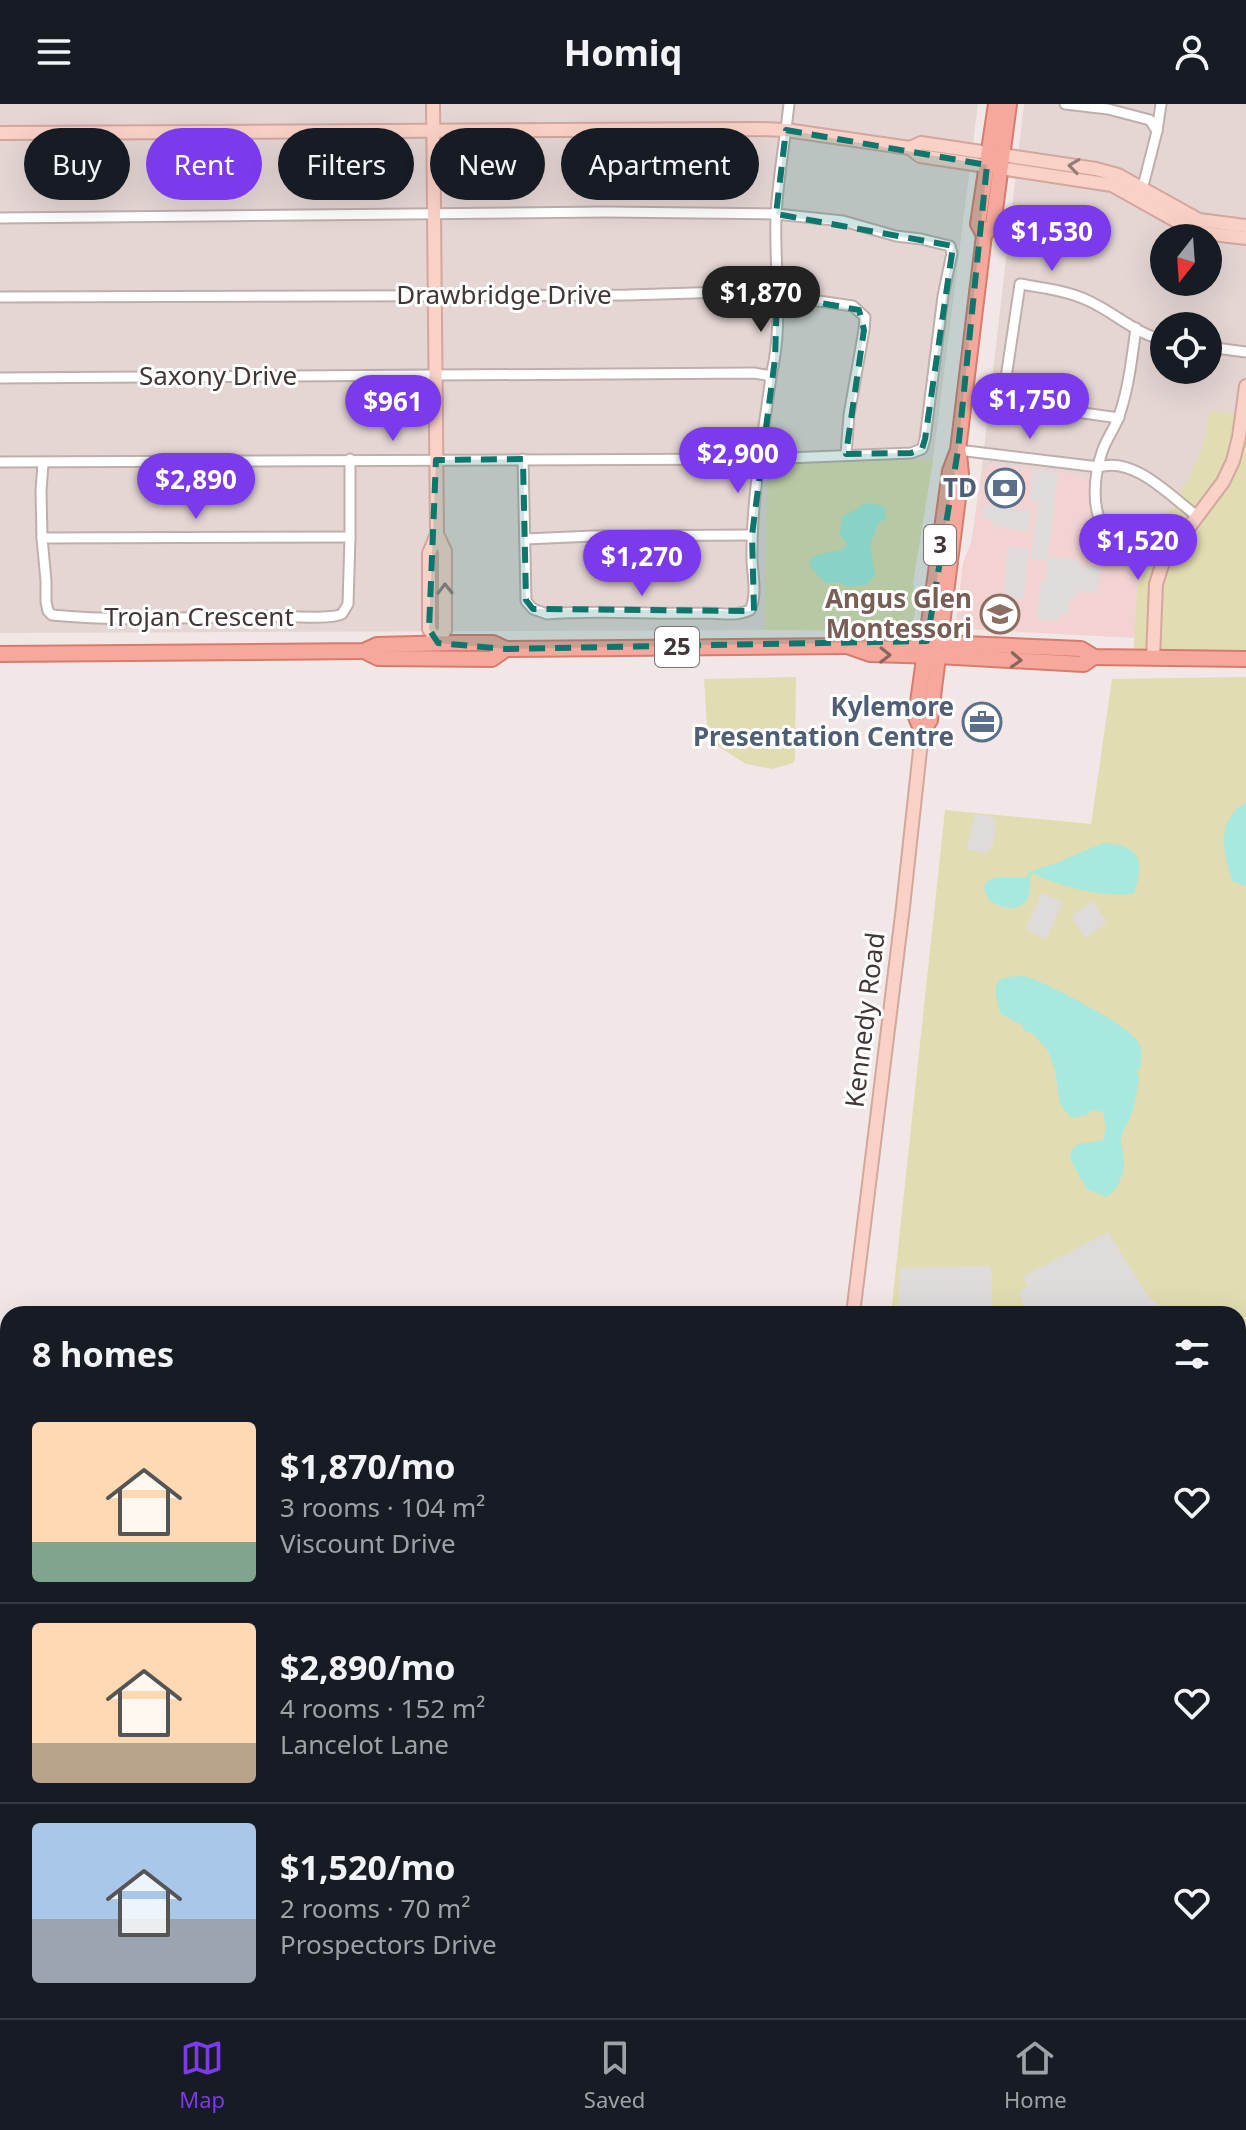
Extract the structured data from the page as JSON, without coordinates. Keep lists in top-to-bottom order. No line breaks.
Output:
{"streets":{"main road":["3","25","Kennedy Road"],"street":["Drawbridge Drive","Saxony Drive","Trojan Crescent"]},"crossings":[["25","Kennedy Road"]],"places":{"bank":["TD"],"school or university":["Angus Glen Montessori"],"office":["Kylemore Presentation Centre"]},"north":"bottom","page":{"header":"Homiq","chip":["Buy","Rent","Filters","New","Apartment"],"price":["$1,530","$1,870","$1,750","$961","$2,900","$2,890","$1,520","$1,270"],"heading":"8 homes","list":[{"name":"$1,870/mo","note":"3 rooms · 104 m² · Viscount Drive"},{"name":"$2,890/mo","note":"4 rooms · 152 m² · Lancelot Lane"},{"name":"$1,520/mo","note":"2 rooms · 70 m² · Prospectors Drive"}],"tabs":["Map","Saved","Home"]}}
